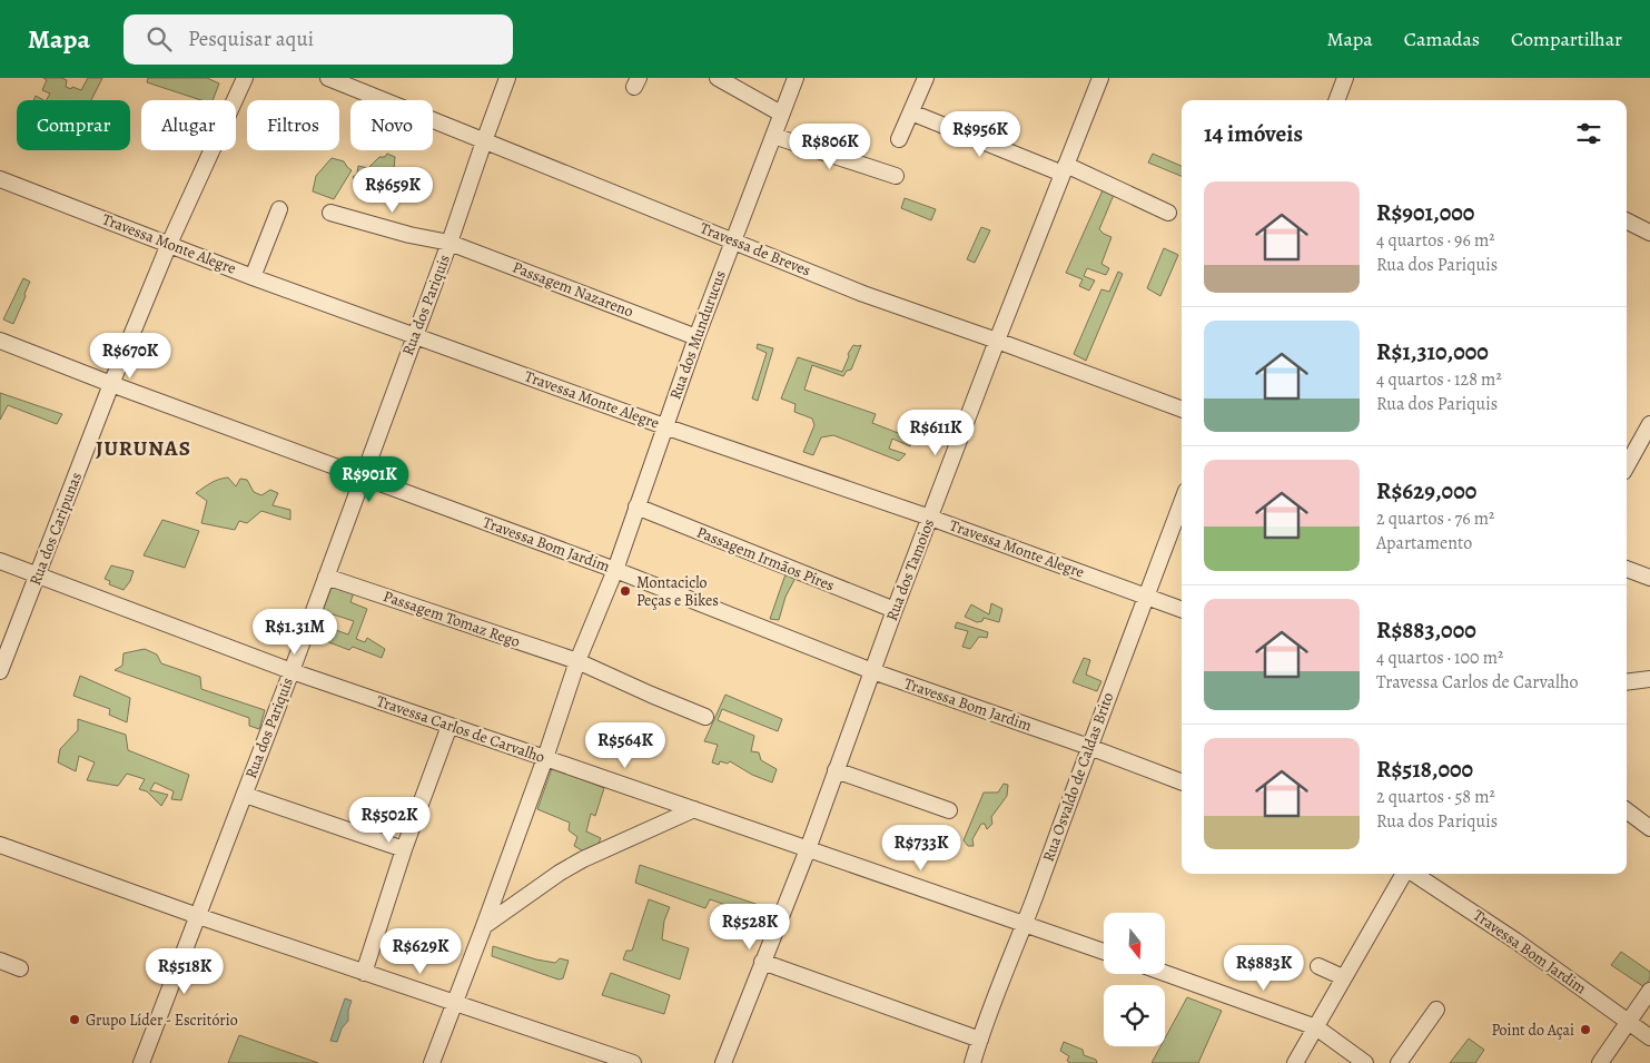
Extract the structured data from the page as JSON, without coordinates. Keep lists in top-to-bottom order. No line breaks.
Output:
{"streets":{"street":["Travessa Monte Alegre","Travessa de Breves","Passagem Nazareno","Rua dos Pariquis","Rua dos Mundurucus","Rua dos Caripunas","Travessa Bom Jardim","Passagem Irmãos Pires","Rua dos Tamoios","Passagem Tomaz Rego","Travessa Carlos de Carvalho","Rua Osvaldo de Caldas Brito"]},"crossings":[["Travessa Monte Alegre","Rua dos Pariquis"],["Travessa Monte Alegre","Rua dos Mundurucus"],["Travessa Monte Alegre","Rua dos Caripunas"],["Travessa Monte Alegre","Rua dos Tamoios"],["Travessa Monte Alegre","Rua Osvaldo de Caldas Brito"],["Travessa de Breves","Rua dos Pariquis"],["Travessa de Breves","Rua dos Mundurucus"],["Travessa de Breves","Rua dos Tamoios"],["Passagem Nazareno","Rua dos Pariquis"],["Passagem Nazareno","Rua dos Mundurucus"],["Rua dos Pariquis","Travessa Bom Jardim"],["Rua dos Pariquis","Passagem Tomaz Rego"],["Rua dos Pariquis","Travessa Carlos de Carvalho"],["Rua dos Mundurucus","Travessa Bom Jardim"],["Rua dos Mundurucus","Passagem Irmãos Pires"],["Rua dos Mundurucus","Passagem Tomaz Rego"],["Rua dos Mundurucus","Travessa Carlos de Carvalho"],["Rua dos Caripunas","Travessa Bom Jardim"],["Rua dos Caripunas","Travessa Carlos de Carvalho"],["Travessa Bom Jardim","Rua dos Tamoios"],["Travessa Bom Jardim","Rua Osvaldo de Caldas Brito"],["Passagem Irmãos Pires","Rua dos Tamoios"],["Rua dos Tamoios","Travessa Carlos de Carvalho"],["Travessa Carlos de Carvalho","Rua Osvaldo de Caldas Brito"]],"districts":["JURUNAS"],"places":["Montaciclo Peças e Bikes","Grupo Líder - Escritório","Point do Açai"],"north":"bottom","page":{"header":"Mapa","search":"Pesquisar aqui","nav":["Mapa","Camadas","Compartilhar"],"chip":["Comprar","Alugar","Filtros","Novo"],"heading":"14 imóveis","price":["R$956K","R$806K","R$659K","R$670K","R$611K","R$901K","R$1.31M","R$564K","R$502K","R$733K","R$528K","R$629K","R$883K","R$518K"],"list":[{"name":"R$901,000","note":"4 quartos · 96 m² · Rua dos Pariquis"},{"name":"R$1,310,000","note":"4 quartos · 128 m² · Rua dos Pariquis"},{"name":"R$629,000","note":"2 quartos · 76 m² · Apartamento"},{"name":"R$883,000","note":"4 quartos · 100 m² · Travessa Carlos de Carvalho"},{"name":"R$518,000","note":"2 quartos · 58 m² · Rua dos Pariquis"}]}}
